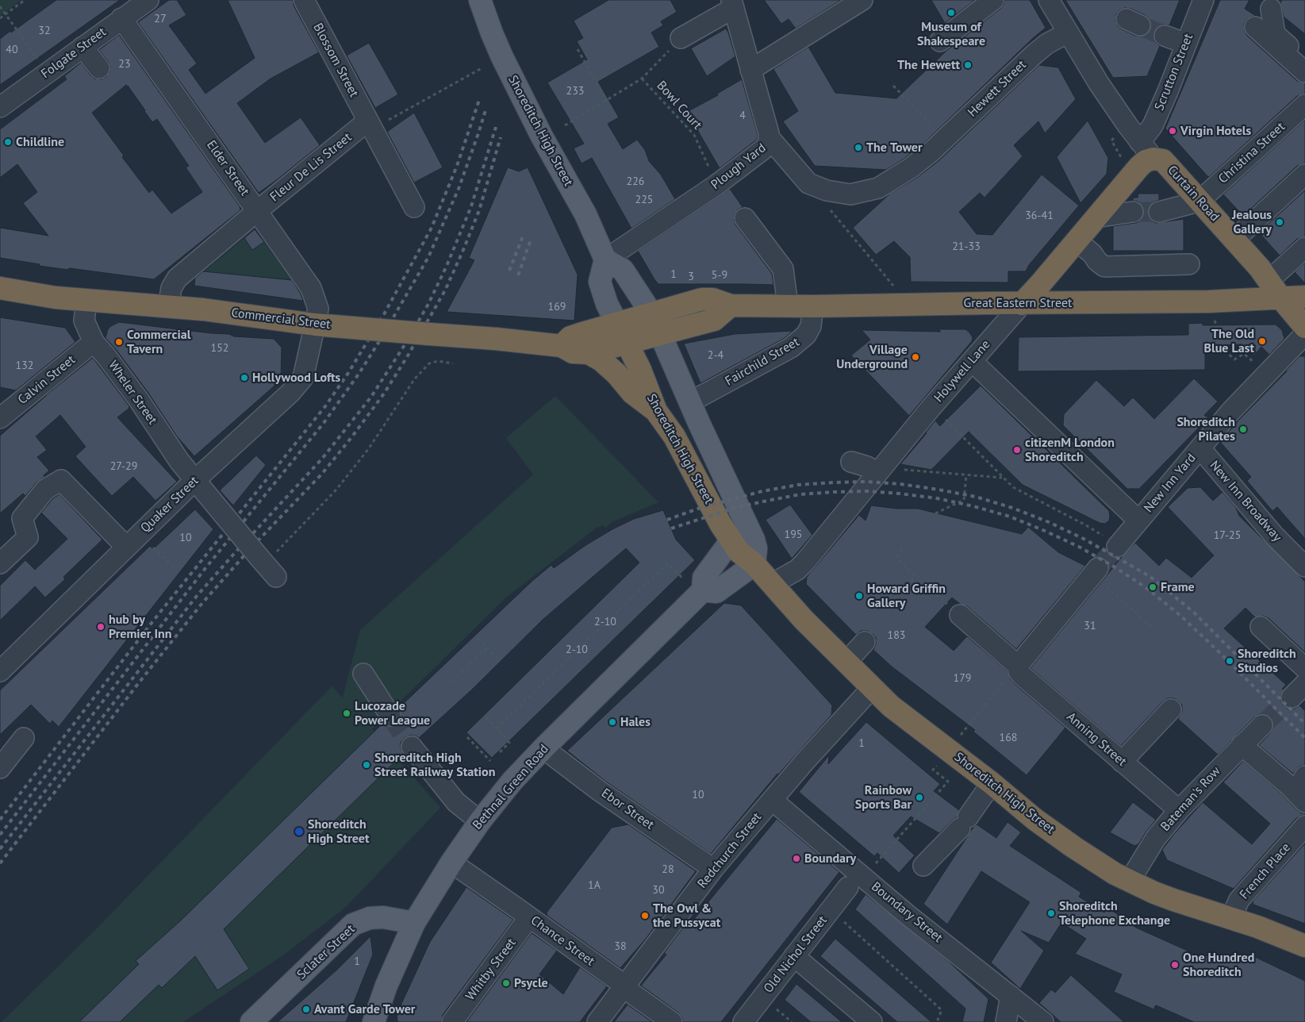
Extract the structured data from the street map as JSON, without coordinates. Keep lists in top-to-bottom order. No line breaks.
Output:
{"streets":{"highway":["Shoreditch High Street","Curtain Road","Great Eastern Street","Commercial Street","Holywell Lane"],"main road":["Bethnal Green Road","Sclater Street"],"street":["Folgate Street","Blossom Street","Scrutton Street","Hewett Street","Christina Street","Plough Yard","Fleur De Lis Street","Elder Street","Fairchild Street","Calvin Street","Wheler Street","New Inn Yard","New Inn Broadway","Quaker Street","Anning Street","Bateman's Row","Ebor Street","Redchurch Street","French Place","Boundary Street","Chance Street","Old Nichol Street","Whitby Street"],"path":["Bowl Court"]},"crossings":[["Folgate Street","Elder Street"],["Blossom Street","Fleur De Lis Street"],["Scrutton Street","Curtain Road"],["Hewett Street","Plough Yard"],["Hewett Street","Curtain Road"],["Bowl Court","Plough Yard"],["Shoreditch High Street","Plough Yard"],["Shoreditch High Street","Great Eastern Street"],["Shoreditch High Street","Commercial Street"],["Shoreditch High Street","Fairchild Street"],["Shoreditch High Street","Holywell Lane"],["Shoreditch High Street","Bateman's Row"],["Shoreditch High Street","Redchurch Street"],["Shoreditch High Street","French Place"],["Christina Street","Curtain Road"],["Fleur De Lis Street","Elder Street"],["Fleur De Lis Street","Commercial Street"],["Elder Street","Commercial Street"],["Elder Street","Quaker Street"],["Curtain Road","Great Eastern Street"],["Curtain Road","Holywell Lane"],["Great Eastern Street","Commercial Street"],["Great Eastern Street","Fairchild Street"],["Great Eastern Street","Holywell Lane"],["Commercial Street","Wheler Street"],["Commercial Street","Quaker Street"],["Calvin Street","Wheler Street"],["Wheler Street","Quaker Street"],["New Inn Yard","New Inn Broadway"],["Anning Street","Bateman's Row"],["Bethnal Green Road","Ebor Street"],["Bethnal Green Road","Chance Street"],["Bethnal Green Road","Sclater Street"],["Ebor Street","Redchurch Street"],["Redchurch Street","Boundary Street"],["Redchurch Street","Chance Street"],["Boundary Street","Old Nichol Street"],["Chance Street","Whitby Street"]],"places":["Museum of Shakespeare","The Hewett","Virgin Hotels","Childline","The Tower","Jealous Gallery","The Old Blue Last","Commercial Tavern","Village Underground","Hollywood Lofts","Shoreditch Pilates","citizenM London Shoreditch","Frame","Howard Griffin Gallery","hub by Premier Inn","Shoreditch Studios","Lucozade Power League","Hales","Shoreditch High Street Railway Station","Rainbow Sports Bar","Shoreditch High Street","Boundary","Shoreditch Telephone Exchange","The Owl & the Pussycat","One Hundred Shoreditch","Psycle","Avant Garde Tower"],"house_numbers":["27","32","40","23","233","4","226","225","36-41","21-33","1","5-9","3","169","152","2-4","132","27-29","195","17-25","10","2-10","31","183","2-10","179","168","1","10","28","1A","30","38","1"]}
